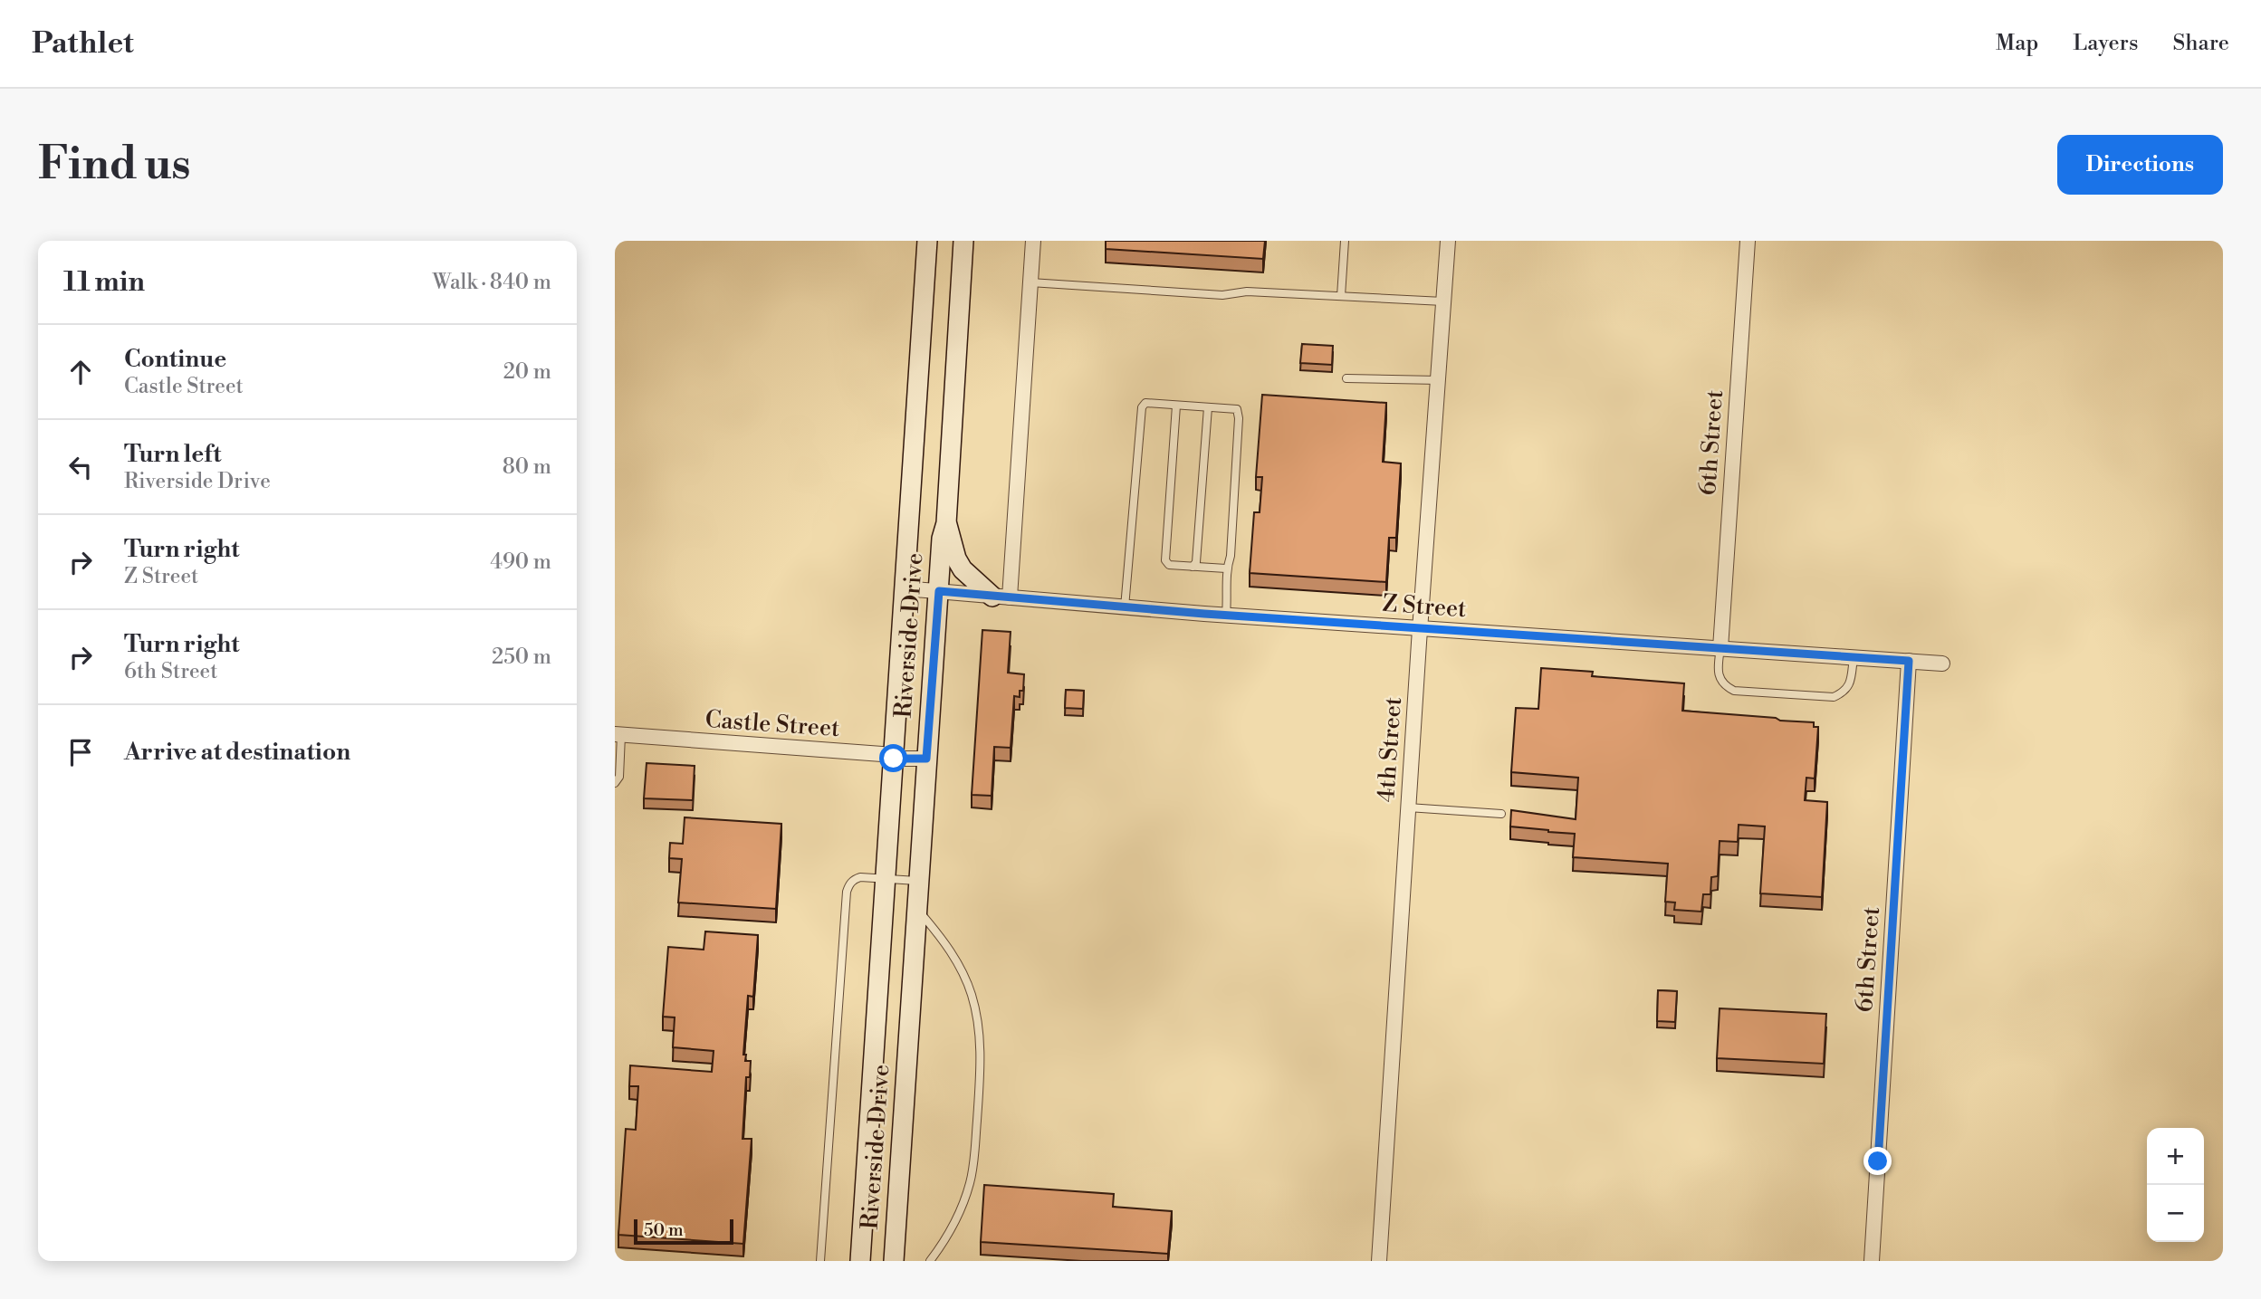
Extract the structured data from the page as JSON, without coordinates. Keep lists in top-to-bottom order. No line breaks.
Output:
{"streets":{"street":["6th Street","Z Street","Riverside Drive","Castle Street","4th Street"]},"crossings":[["6th Street","Z Street"],["Z Street","Riverside Drive"],["Z Street","4th Street"],["Riverside Drive","Castle Street"]],"scale_bar":"50 m","page":{"header":"Pathlet","nav":["Map","Layers","Share"],"buttons":"Directions","title":"Find us","heading":["11 min","Walk · 840 m"],"list":[["Continue","Castle Street","20 m"],["Turn left","Riverside Drive","80 m"],["Turn right","Z Street","490 m"],["Turn right","6th Street","250 m"],"Arrive at destination"],"map_buttons":["+","−"],"scale":"50 m"}}
